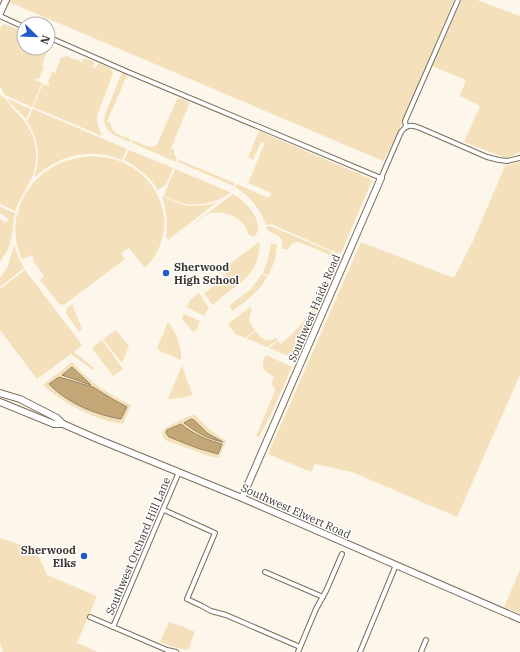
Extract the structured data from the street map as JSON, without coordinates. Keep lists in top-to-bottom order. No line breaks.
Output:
{"streets":{"main road":["Southwest Haide Road","Southwest Elwert Road"],"street":["Southwest Orchard Hill Lane"]},"crossings":[["Southwest Haide Road","Southwest Elwert Road"],["Southwest Elwert Road","Southwest Orchard Hill Lane"]],"places":["Sherwood High School","Sherwood Elks"],"north":"bottom right"}
